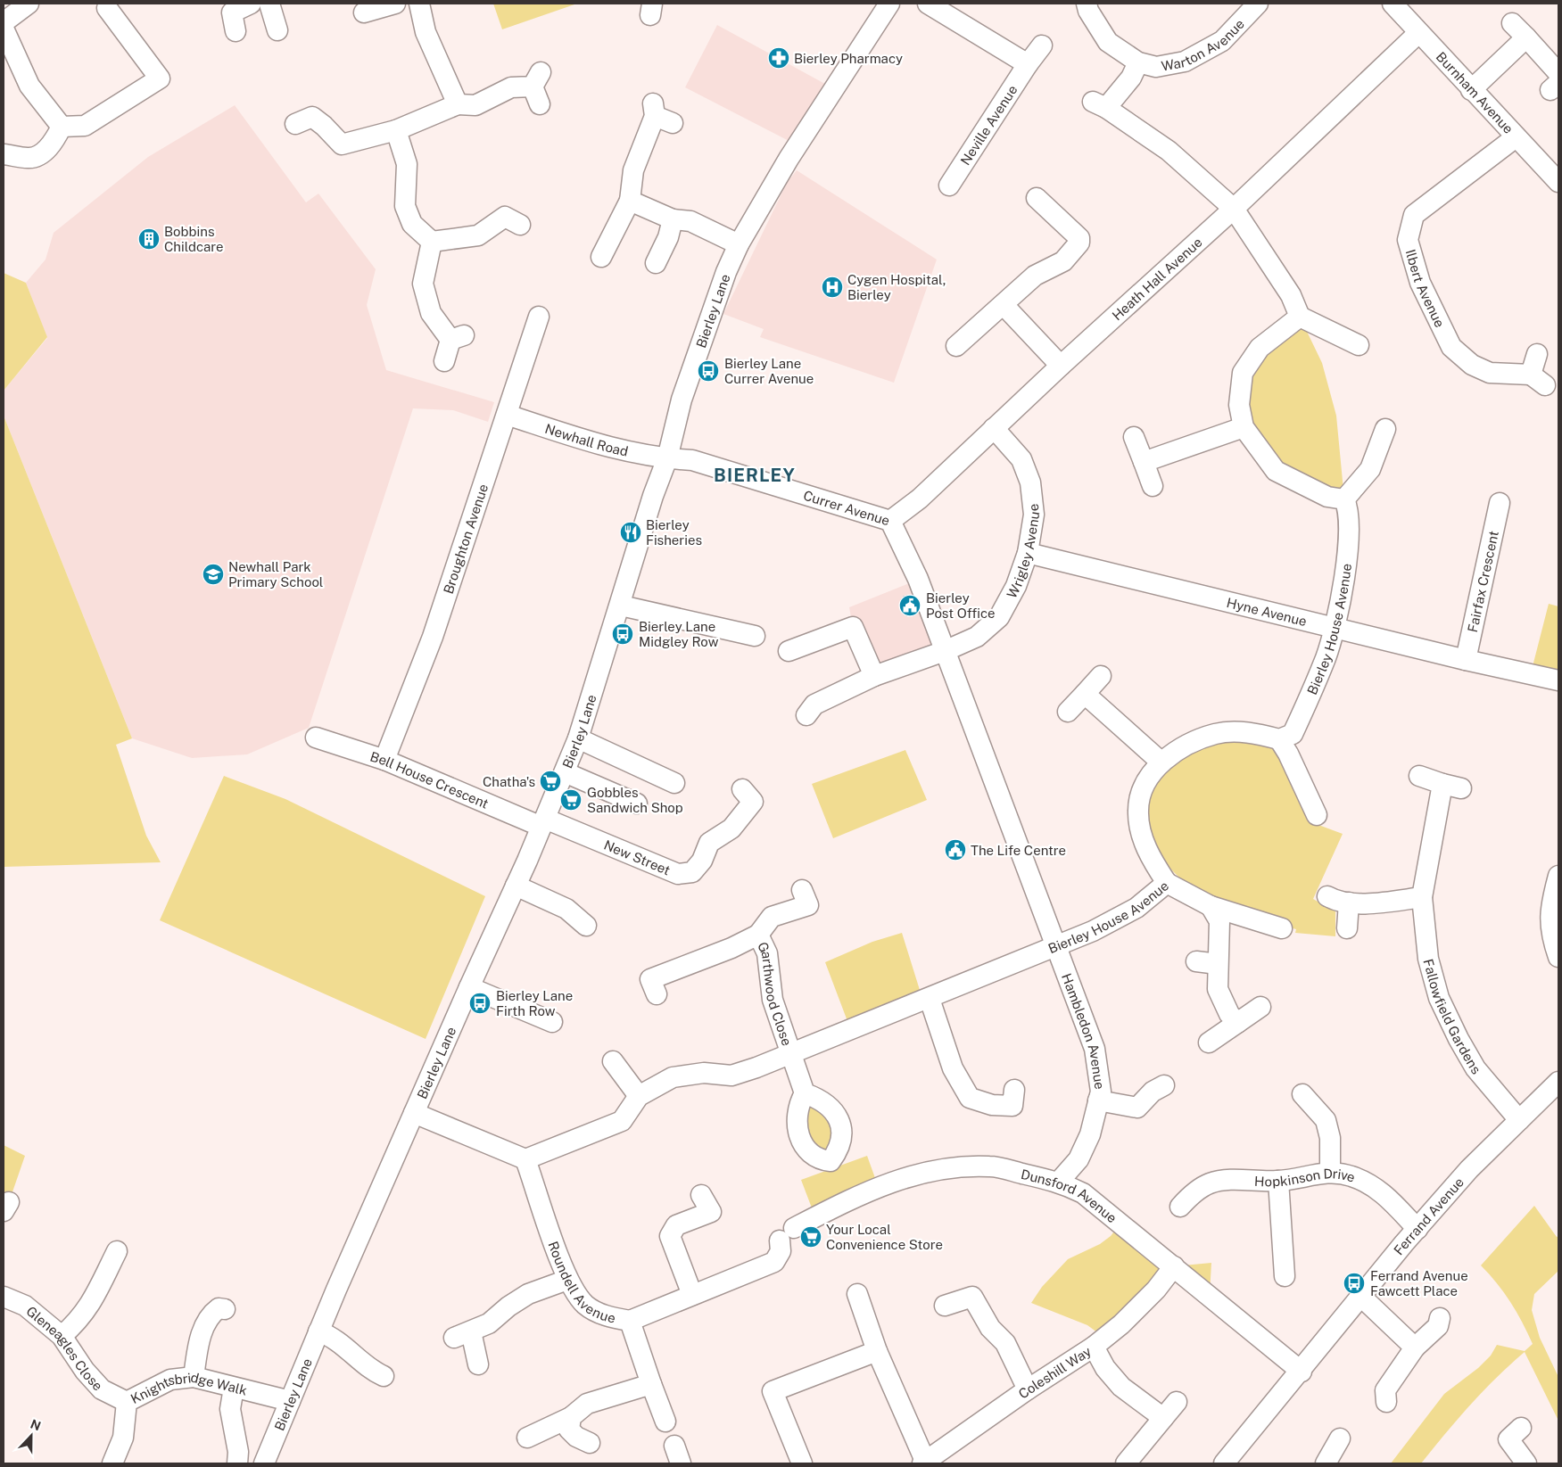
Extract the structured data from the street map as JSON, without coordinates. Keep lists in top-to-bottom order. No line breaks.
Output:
{"streets":{"street":["Warton Avenue","Burnham Avenue","Neville Avenue","Heath Hall Avenue","Ilbert Avenue","Bierley Lane","Newhall Road","Currer Avenue","Broughton Avenue","Wrigley Avenue","Fairfax Crescent","Hyne Avenue","Bierley House Avenue","Bell House Crescent","New Street","Garthwood Close","Fallowfield Gardens","Hambledon Avenue","Hopkinson Drive","Dunsford Avenue","Ferrand Avenue","Roundell Avenue","Gleneagles Close","Coleshill Way","Knightsbridge Walk"]},"crossings":[["Burnham Avenue","Heath Hall Avenue"],["Burnham Avenue","Ilbert Avenue"],["Heath Hall Avenue","Currer Avenue"],["Heath Hall Avenue","Wrigley Avenue"],["Bierley Lane","Newhall Road"],["Bierley Lane","Currer Avenue"],["Bierley Lane","Bell House Crescent"],["Bierley Lane","New Street"],["Bierley Lane","Knightsbridge Walk"],["Newhall Road","Currer Avenue"],["Newhall Road","Broughton Avenue"],["Currer Avenue","Wrigley Avenue"],["Currer Avenue","Hambledon Avenue"],["Broughton Avenue","Bell House Crescent"],["Wrigley Avenue","Hyne Avenue"],["Wrigley Avenue","Hambledon Avenue"],["Fairfax Crescent","Hyne Avenue"],["Hyne Avenue","Bierley House Avenue"],["Bierley House Avenue","Garthwood Close"],["Bierley House Avenue","Hambledon Avenue"],["Bierley House Avenue","Roundell Avenue"],["Bell House Crescent","New Street"],["Fallowfield Gardens","Ferrand Avenue"],["Hambledon Avenue","Dunsford Avenue"],["Hopkinson Drive","Ferrand Avenue"],["Dunsford Avenue","Ferrand Avenue"],["Dunsford Avenue","Roundell Avenue"],["Dunsford Avenue","Coleshill Way"],["Gleneagles Close","Knightsbridge Walk"]],"districts":["BIERLEY"],"places":{"pharmacy":["Bierley Pharmacy"],"building":["Bobbins Childcare"],"hospital":["Cygen Hospital, Bierley"],"bus stop":["Bierley Lane Currer Avenue","Bierley Lane Midgley Row","Bierley Lane Firth Row","Ferrand Avenue Fawcett Place"],"restaurant":["Bierley Fisheries"],"school or university":["Newhall Park Primary School"],"public building":["Bierley Post Office","The Life Centre"],"supermarket":["Chatha's","Gobbles Sandwich Shop","Your Local Convenience Store"]},"north":"top"}
